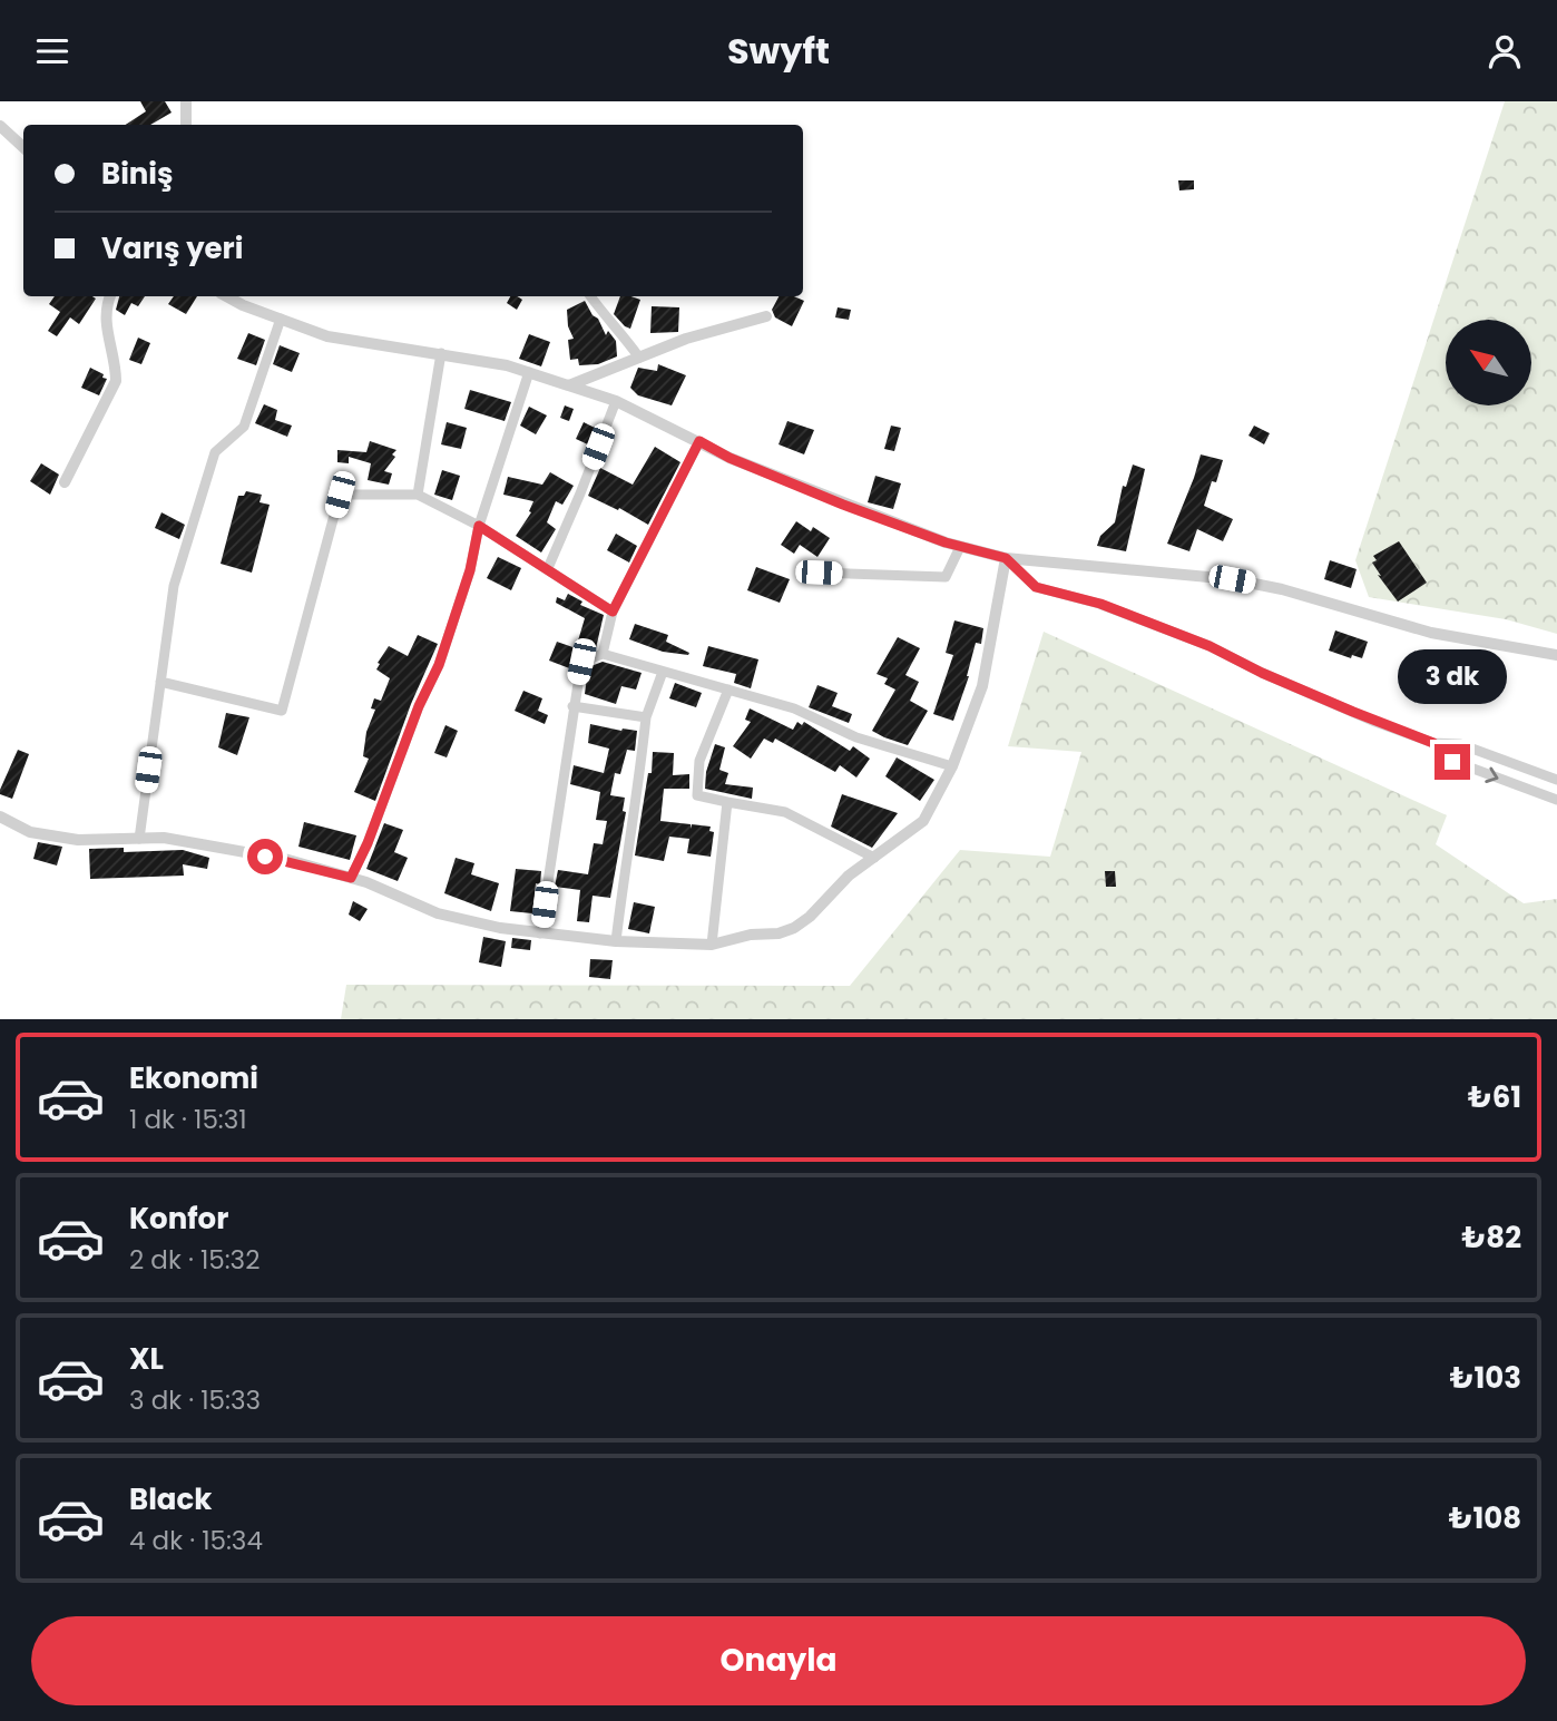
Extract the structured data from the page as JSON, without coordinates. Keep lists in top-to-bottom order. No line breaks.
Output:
{"north":"top left","page":{"header":"Swyft","banner":["Biniş","Varış yeri"],"bubble":"3 dk","list":[{"name":"Ekonomi","note":"1 dk · 15:31","value":"₺61"},{"name":"Konfor","note":"2 dk · 15:32","value":"₺82"},{"name":"XL","note":"3 dk · 15:33","value":"₺103"},{"name":"Black","note":"4 dk · 15:34","value":"₺108"}],"buttons":"Onayla"}}
